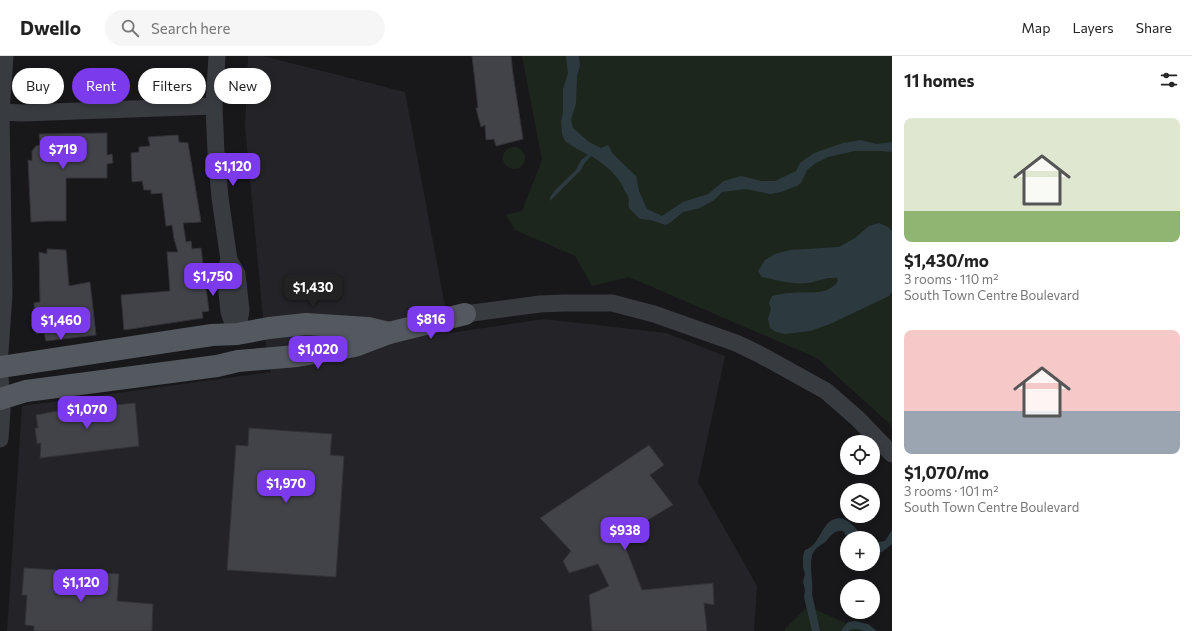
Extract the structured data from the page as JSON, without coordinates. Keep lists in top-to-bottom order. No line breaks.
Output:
{"page":{"header":"Dwello","search":"Search here","nav":["Map","Layers","Share"],"heading":"11 homes","chip":["Buy","Rent","Filters","New"],"list":[{"name":"$1,430/mo","note":"3 rooms · 110 m² · South Town Centre Boulevard"},{"name":"$1,070/mo","note":"3 rooms · 101 m² · South Town Centre Boulevard"}],"price":["$719","$1,120","$1,750","$1,430","$816","$1,460","$1,020","$1,070","$1,970","$938","$1,120"],"map_buttons":["+","−"]}}
